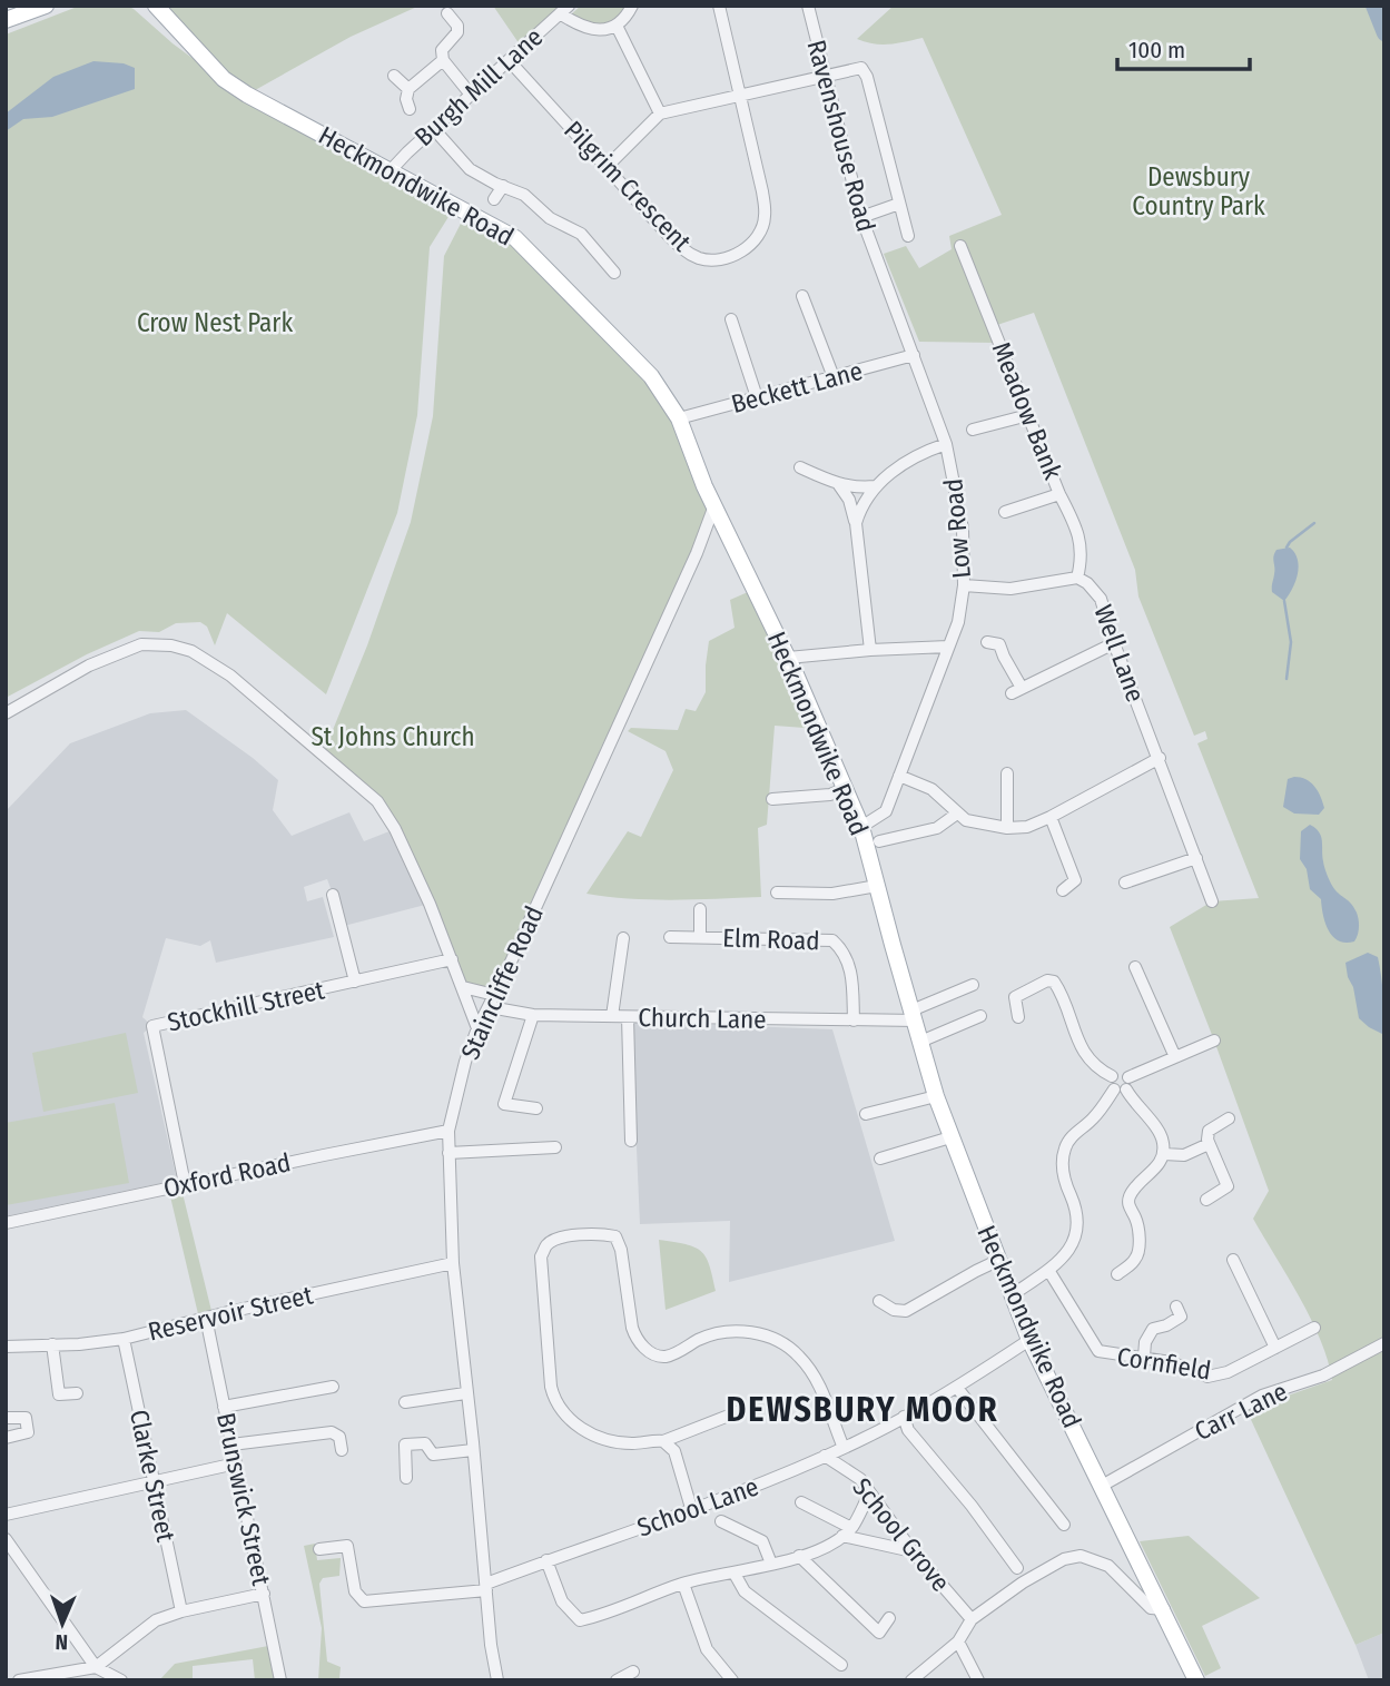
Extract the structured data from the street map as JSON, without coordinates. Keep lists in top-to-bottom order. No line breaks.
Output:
{"streets":{"main road":["Heckmondwike Road"],"street":["Burgh Mill Lane","Ravenshouse Road","Pilgrim Crescent","Beckett Lane","Meadow Bank","Low Road","Well Lane","Elm Road","Staincliffe Road","Stockhill Street","Church Lane","Oxford Road","Reservoir Street","Cornfield","Carr Lane","Clarke Street","Brunswick Street","School Lane","School Grove"]},"crossings":[["Burgh Mill Lane","Heckmondwike Road"],["Burgh Mill Lane","Pilgrim Crescent"],["Ravenshouse Road","Low Road"],["Heckmondwike Road","Beckett Lane"],["Heckmondwike Road","Low Road"],["Heckmondwike Road","Staincliffe Road"],["Heckmondwike Road","Church Lane"],["Heckmondwike Road","Carr Lane"],["Heckmondwike Road","School Lane"],["Beckett Lane","Low Road"],["Meadow Bank","Well Lane"],["Low Road","Well Lane"],["Elm Road","Church Lane"],["Staincliffe Road","Church Lane"],["Staincliffe Road","Oxford Road"],["Staincliffe Road","Reservoir Street"],["Staincliffe Road","School Lane"],["Stockhill Street","Oxford Road"],["Reservoir Street","Clarke Street"],["Reservoir Street","Brunswick Street"],["School Lane","School Grove"]],"districts":["DEWSBURY MOOR"],"parks":["Dewsbury Country Park","Crow Nest Park","St Johns Church"],"scale_bar":"100 m","north":"bottom"}
